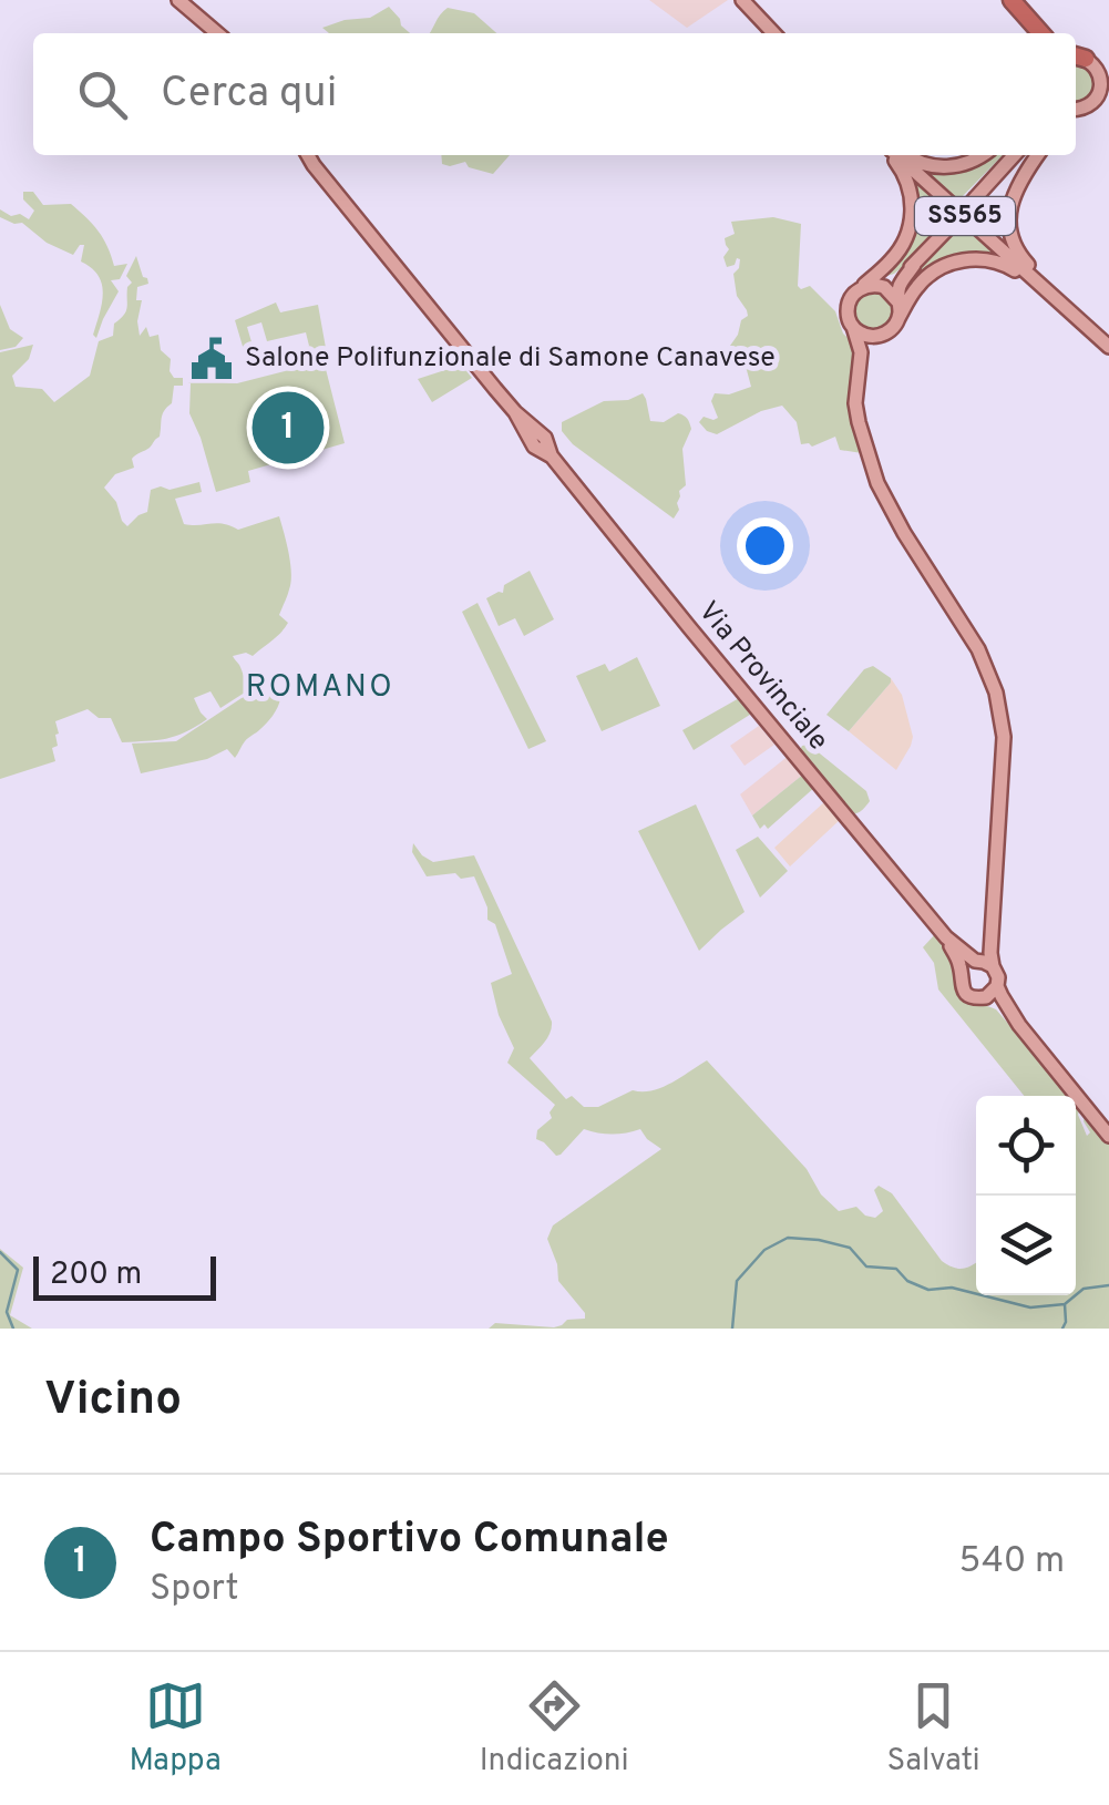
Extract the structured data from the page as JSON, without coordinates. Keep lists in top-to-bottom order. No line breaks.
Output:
{"streets":{"main road":["SS565","Via Provinciale"]},"districts":["ROMANO"],"places":{"public building":["Salone Polifunzionale di Samone Canavese"]},"scale_bar":"200 m","page":{"search":"Cerca qui","pins":"1","scale":"200 m","heading":"Vicino","list":[{"mark":"1","name":"Campo Sportivo Comunale","note":"Sport","value":"540 m"}],"nav":["Mappa","Indicazioni","Salvati"]}}
